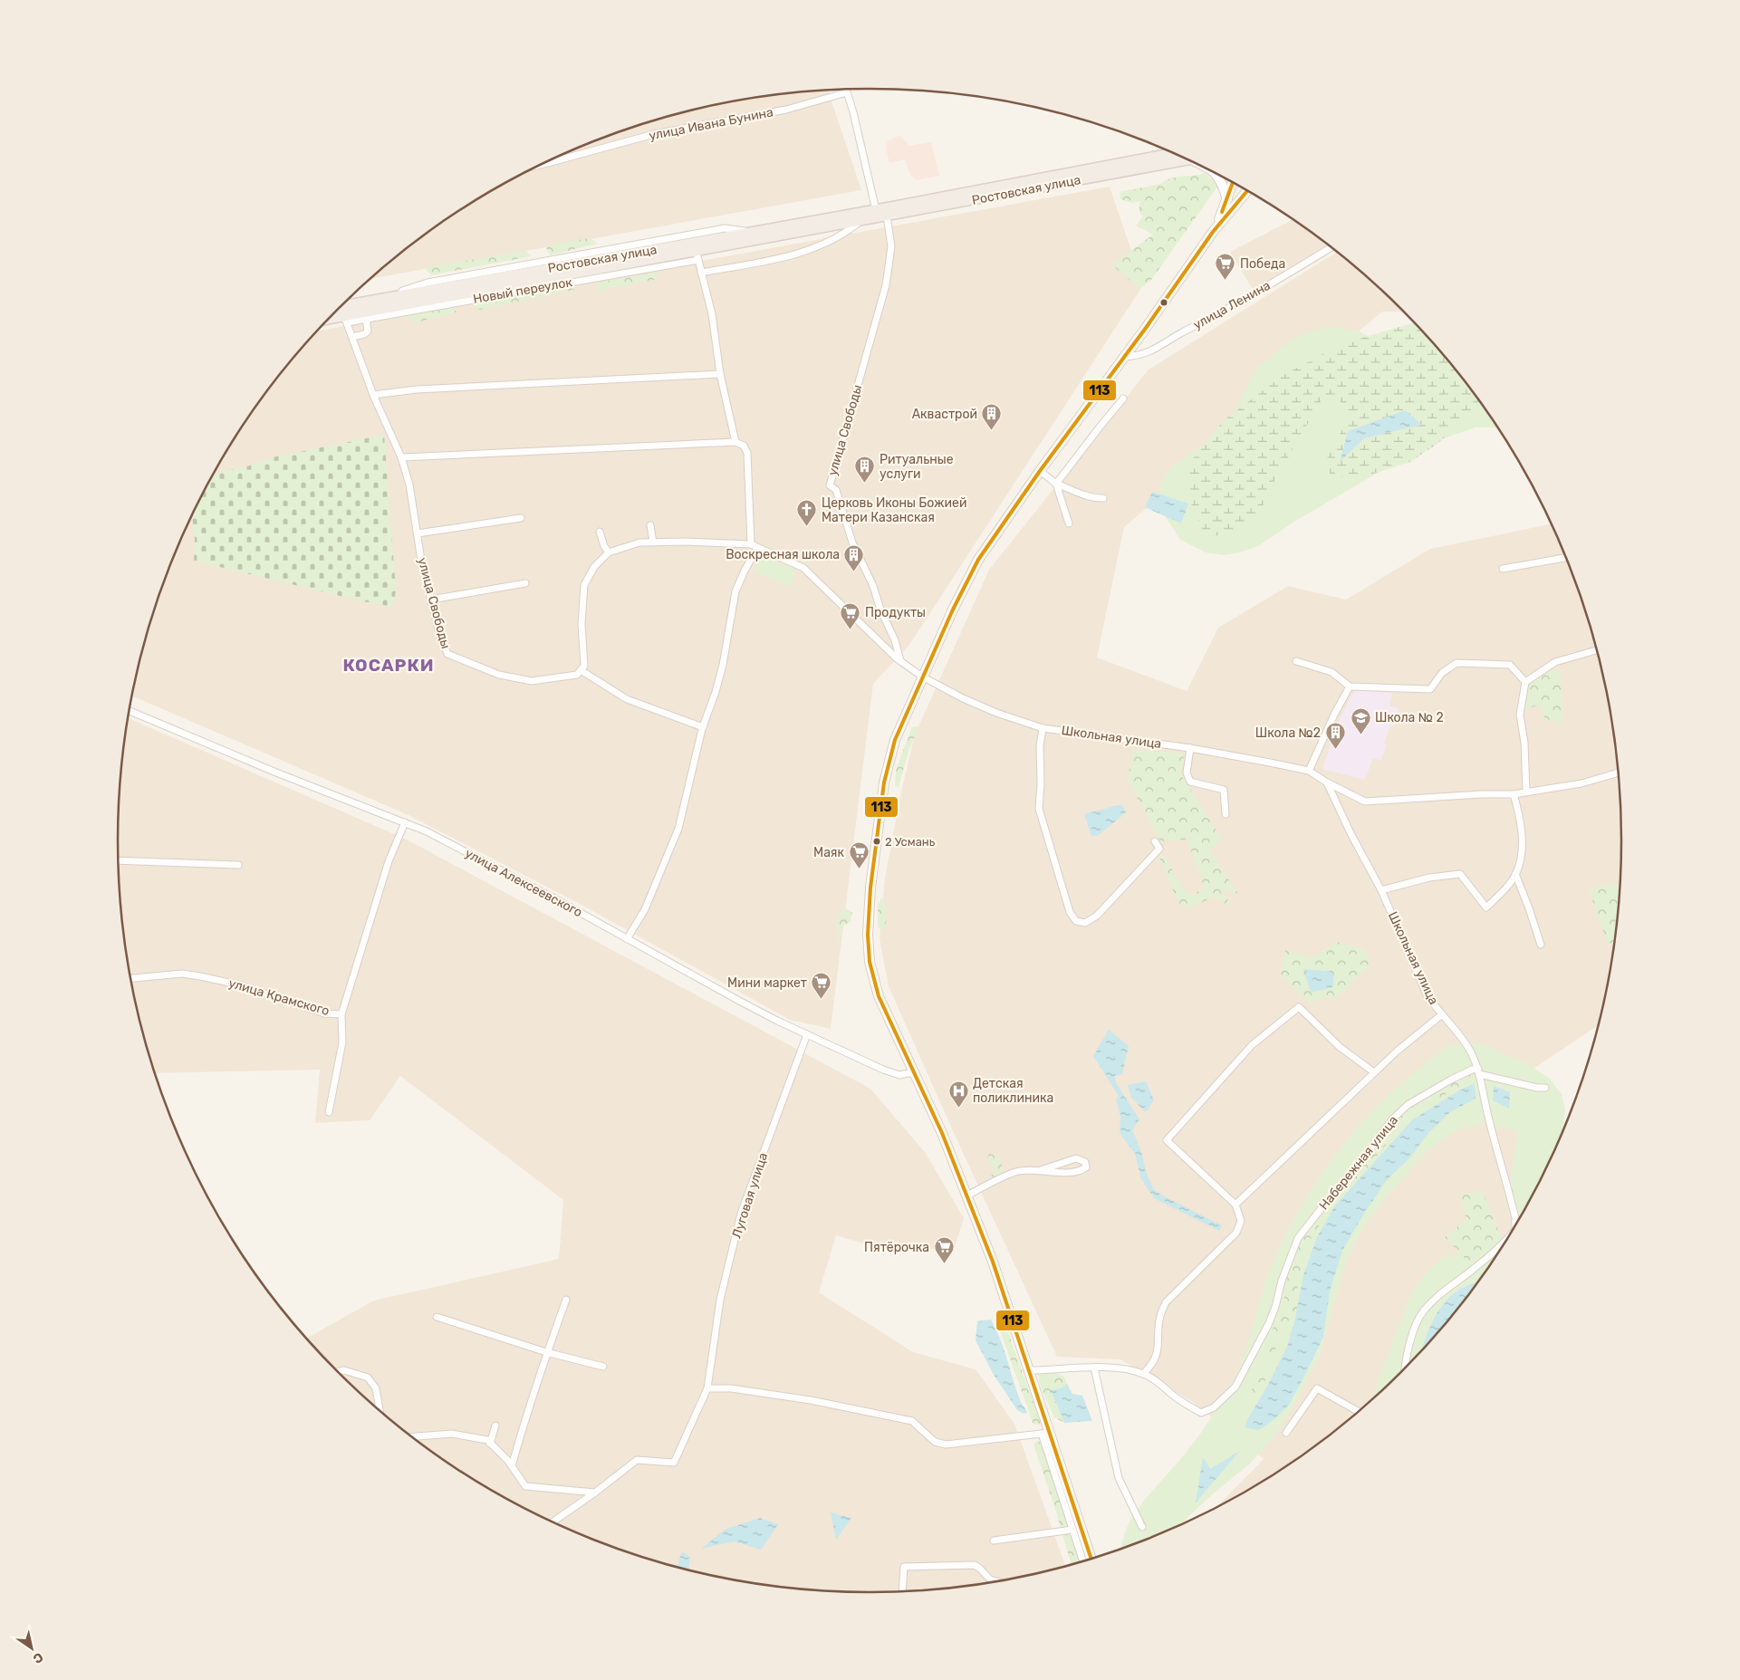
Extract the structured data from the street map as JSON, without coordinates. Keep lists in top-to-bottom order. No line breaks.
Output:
{"streets":{"highway":["Ростовская улица"],"street":["улица Ивана Бунина","Новый переулок","улица Ленина","улица Свободы","Школьная улица","улица Алексеевского","улица Крамского","Набережная улица","Луговая улица"]},"crossings":[["Ростовская улица","Новый переулок"],["Ростовская улица","улица Свободы"],["Новый переулок","улица Свободы"],["Школьная улица","Набережная улица"],["улица Алексеевского","улица Крамского"],["улица Алексеевского","Луговая улица"]],"districts":["КОСАРКИ"],"places":{"supermarket":["Победа","Продукты","Маяк","Мини маркет","Пятёрочка"],"building":["Аквастрой","Ритуальные услуги","Воскресная школа","Школа №2"],"church":["Церковь Иконы Божией Матери Казанская"],"school or university":["Школа № 2"],"other":["2 Усмань"],"hospital":["Детская поликлиника"]},"lines":["transit line 113"],"north":"bottom right"}
